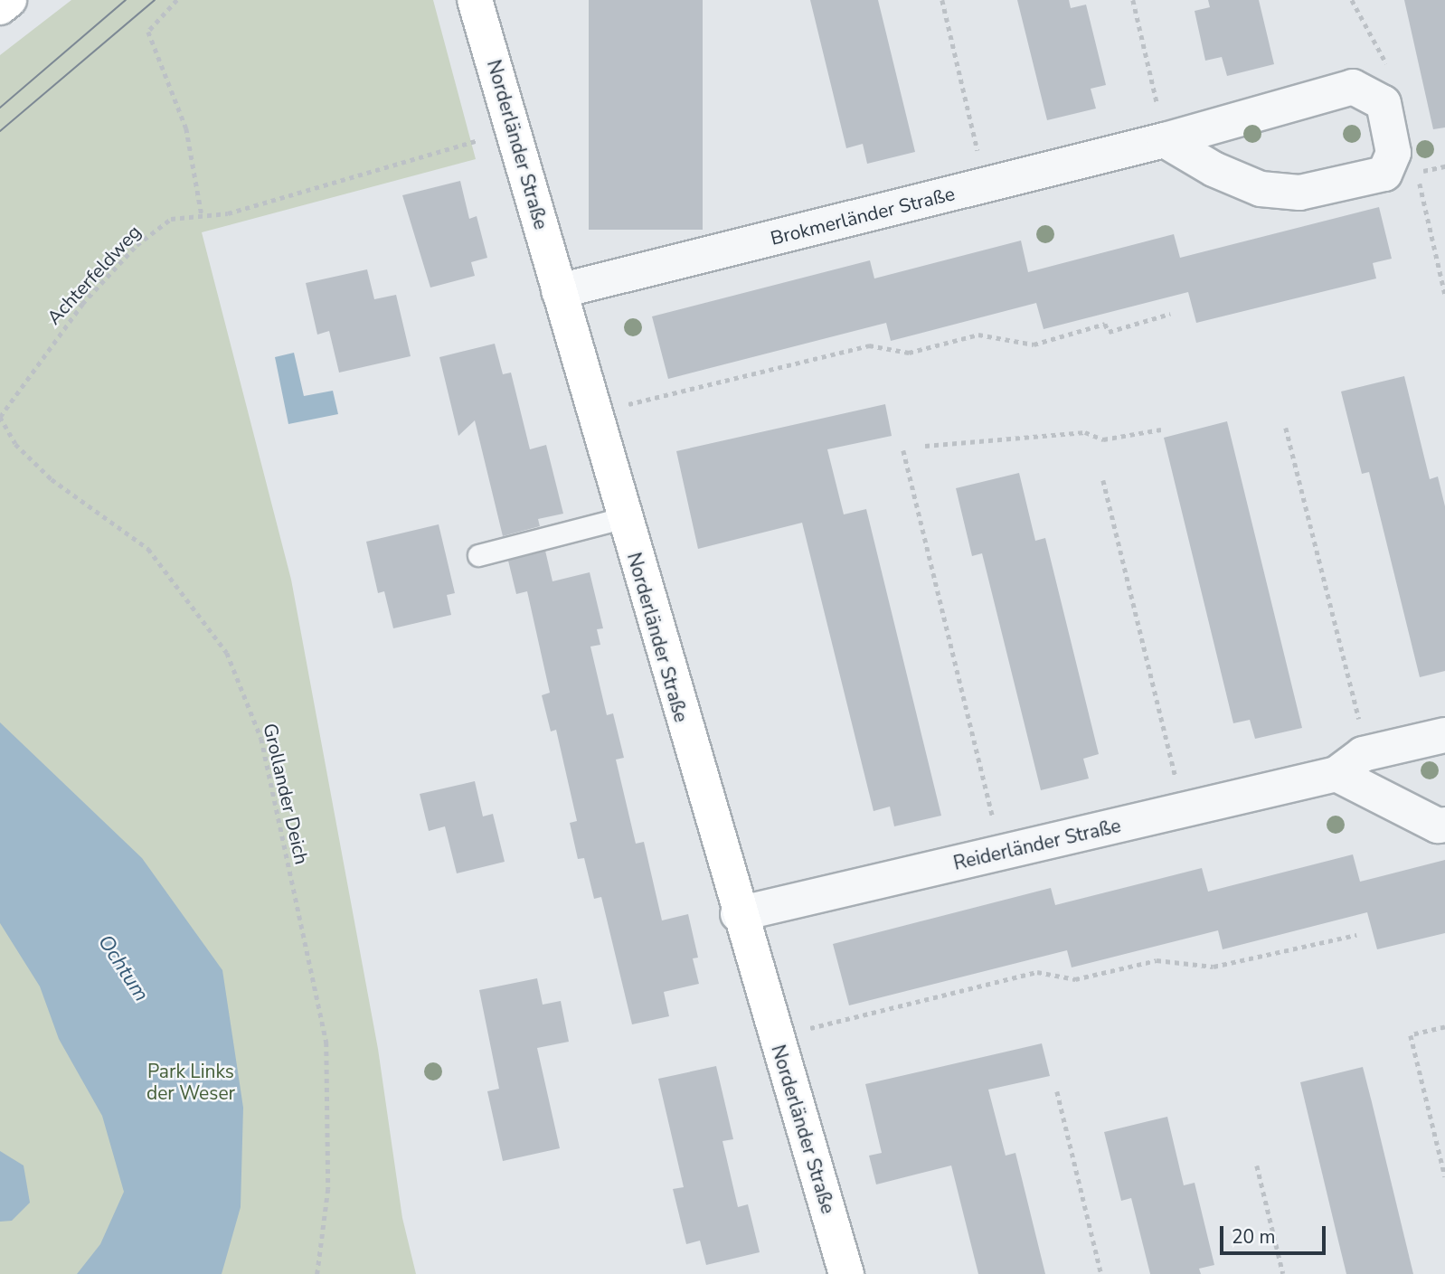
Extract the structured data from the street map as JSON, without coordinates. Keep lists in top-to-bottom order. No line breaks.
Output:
{"streets":{"main road":["Norderländer Straße"],"street":["Brokmerländer Straße","Reiderländer Straße"],"path":["Achterfeldweg","Grollander Deich"]},"crossings":[["Norderländer Straße","Brokmerländer Straße"],["Norderländer Straße","Achterfeldweg"],["Norderländer Straße","Reiderländer Straße"],["Achterfeldweg","Grollander Deich"]],"water":["Ochtum"],"parks":["Park Links der Weser"],"scale_bar":"20 m"}
